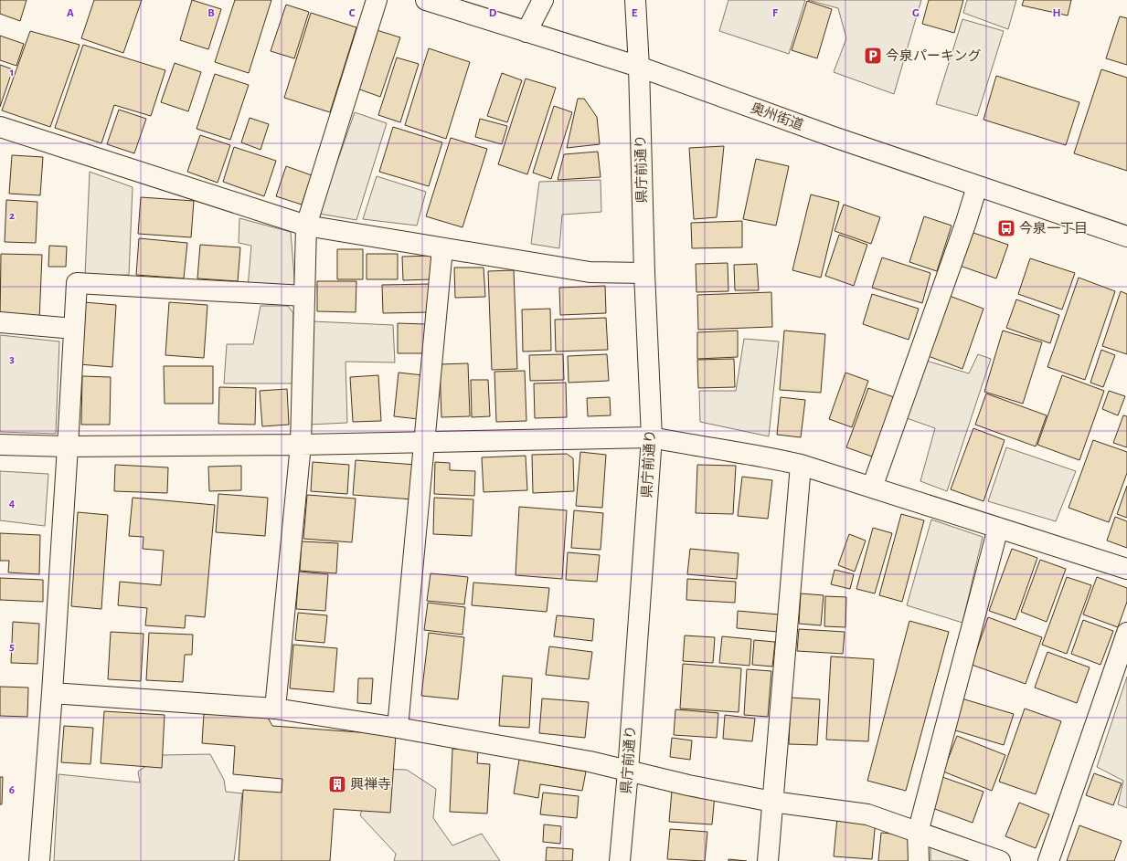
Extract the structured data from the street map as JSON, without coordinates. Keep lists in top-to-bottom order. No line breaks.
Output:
{"streets":{"street":["奥州街道","県庁前通り"]},"crossings":[["奥州街道","県庁前通り"]],"places":{"parking":["今泉パーキング"],"bus stop":["今泉一丁目"],"building":["興禅寺"]},"grid":{"columns":["A","B","C","D","E","F","G","H"],"rows":["1","2","3","4","5","6"]}}
